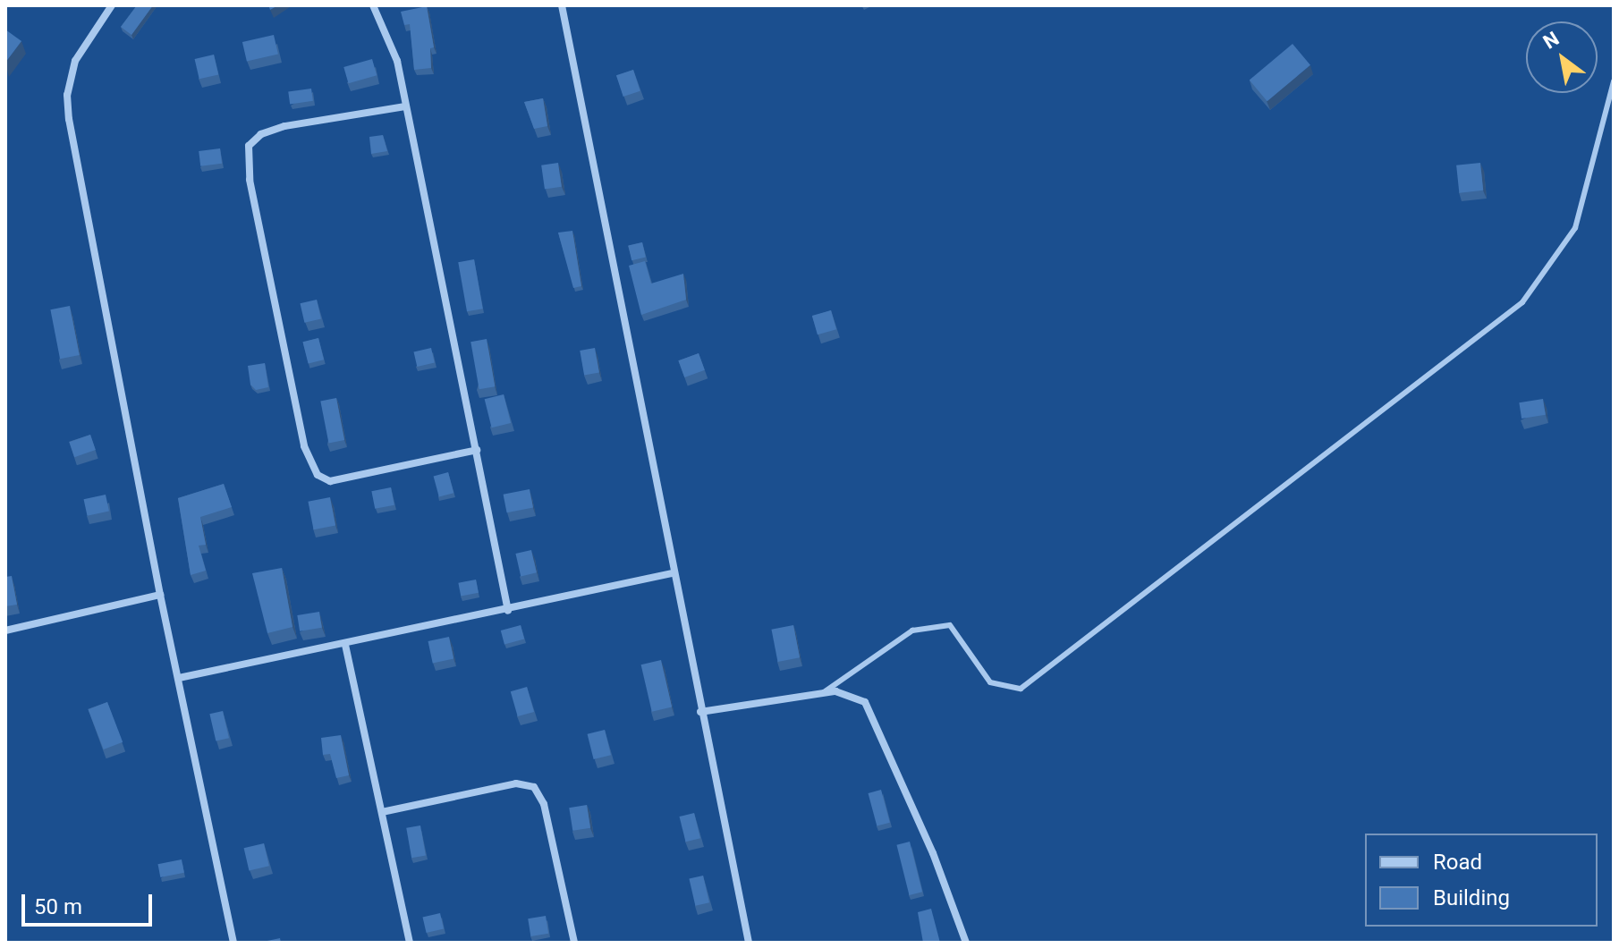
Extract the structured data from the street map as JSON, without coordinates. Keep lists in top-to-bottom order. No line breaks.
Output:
{"legend":["Road","Building"],"scale_bar":"50 m","north":"top left"}
